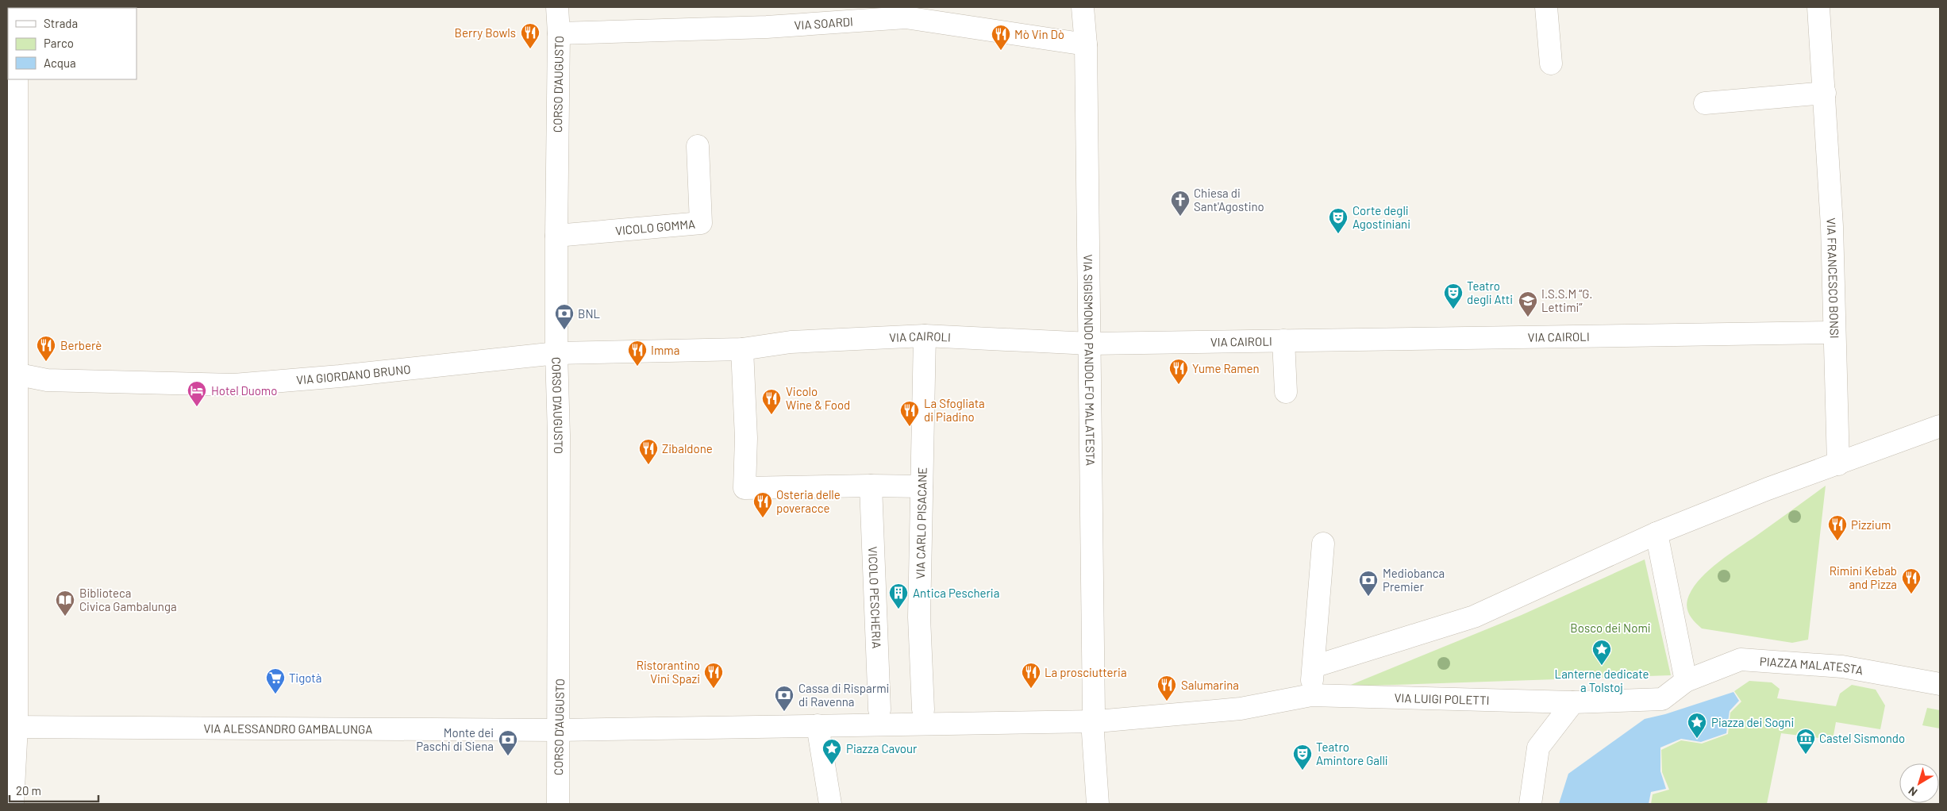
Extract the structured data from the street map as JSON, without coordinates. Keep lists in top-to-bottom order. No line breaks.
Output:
{"streets":{"street":["VIA SOARDI","CORSO D'AUGUSTO","VICOLO GOMMA","VIA FRANCESCO BONSI","VIA CAIROLI","VIA SIGISMONDO PANDOLFO MALATESTA","VIA GIORDANO BRUNO","VIA CARLO PISACANE","VICOLO PESCHERIA","PIAZZA MALATESTA","VIA LUIGI POLETTI","VIA ALESSANDRO GAMBALUNGA"]},"crossings":[["VIA SOARDI","CORSO D'AUGUSTO"],["VIA SOARDI","VIA SIGISMONDO PANDOLFO MALATESTA"],["CORSO D'AUGUSTO","VICOLO GOMMA"],["CORSO D'AUGUSTO","VIA CAIROLI"],["CORSO D'AUGUSTO","VIA GIORDANO BRUNO"],["CORSO D'AUGUSTO","VIA ALESSANDRO GAMBALUNGA"],["VIA FRANCESCO BONSI","VIA CAIROLI"],["VIA CAIROLI","VIA SIGISMONDO PANDOLFO MALATESTA"],["VIA CAIROLI","VIA GIORDANO BRUNO"],["VIA CAIROLI","VIA CARLO PISACANE"],["VIA SIGISMONDO PANDOLFO MALATESTA","VIA LUIGI POLETTI"],["PIAZZA MALATESTA","VIA LUIGI POLETTI"]],"parks":["Bosco dei Nomi"],"places":{"restaurant":["Berry Bowls","Mò Vin Dò","Berberè","Imma","Yume Ramen","Vicolo Wine & Food","La Sfogliata di Piadino","Zibaldone","Osteria delle poveracce","Pizzium","Rimini Kebab and Pizza","Ristorantino Vini Spazi","La prosciutteria","Salumarina"],"church":["Chiesa di Sant'Agostino"],"theatre":["Corte degli Agostiniani","Teatro degli Atti","Teatro Amintore Galli"],"school or university":["I.S.S.M “G. Lettimi”"],"bank":["BNL","Mediobanca Premier","Cassa di Risparmi di Ravenna","Monte dei Paschi di Siena"],"hotel":["Hotel Duomo"],"building":["Antica Pescheria"],"library":["Biblioteca Civica Gambalunga"],"place":["Lanterne dedicate a Tolstoj","Piazza dei Sogni","Piazza Cavour"],"supermarket":["Tigotà"],"museum":["Castel Sismondo"]},"legend":["Strada","Parco","Acqua"],"scale_bar":"20 m","north":"bottom left"}
